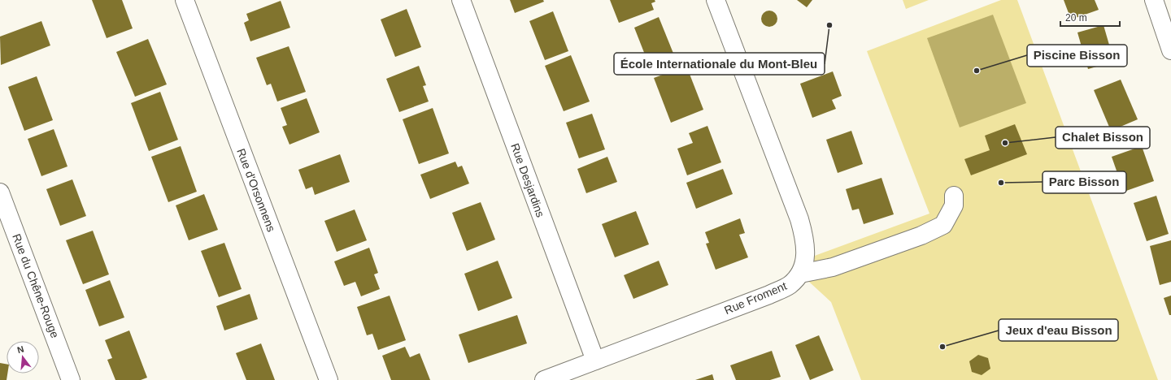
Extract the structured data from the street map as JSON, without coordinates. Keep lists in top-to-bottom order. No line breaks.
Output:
{"streets":{"street":["Rue Desjardins","Rue d'Orsonnens","Rue du Chêne-Rouge","Rue Froment"]},"crossings":[["Rue Desjardins","Rue Froment"]],"places":["École Internationale du Mont-Bleu","Piscine Bisson","Chalet Bisson","Parc Bisson","Jeux d'eau Bisson"],"scale_bar":"20 m","north":"top"}
